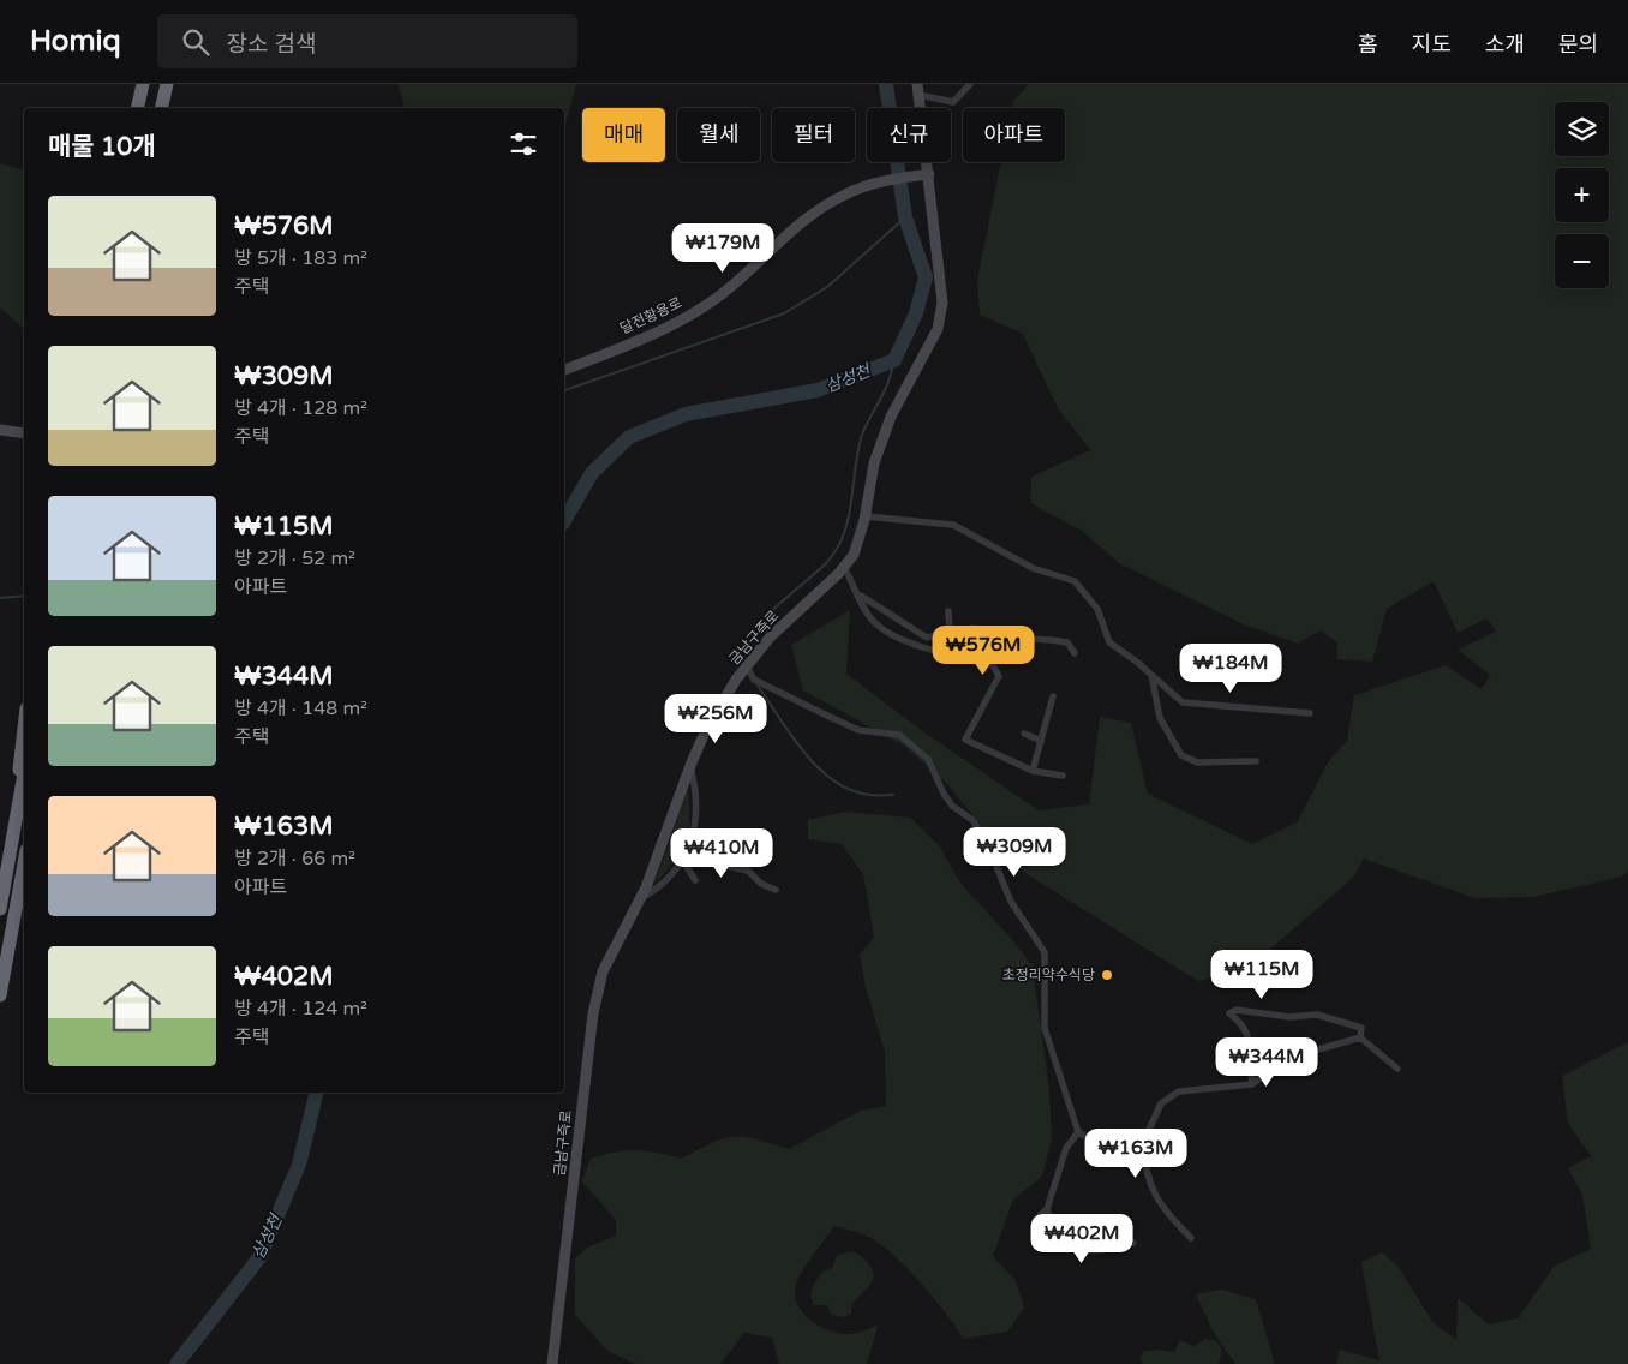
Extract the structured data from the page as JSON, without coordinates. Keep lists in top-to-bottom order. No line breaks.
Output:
{"streets":{"main road":["달전황용로","금남구즉로"]},"crossings":[["달전황용로","금남구즉로"]],"water":["삼성천"],"places":["초정리약수식당"],"page":{"header":"Homiq","search":"장소 검색","nav":["홈","지도","소개","문의"],"map_buttons":["+","−"],"chip":["매매","월세","필터","신규","아파트"],"heading":"매물 10개","list":[{"name":"₩576M","note":"방 5개 · 183 m² · 주택"},{"name":"₩309M","note":"방 4개 · 128 m² · 주택"},{"name":"₩115M","note":"방 2개 · 52 m² · 아파트"},{"name":"₩344M","note":"방 4개 · 148 m² · 주택"},{"name":"₩163M","note":"방 2개 · 66 m² · 아파트"},{"name":"₩402M","note":"방 4개 · 124 m² · 주택"}],"price":["₩179M","₩576M","₩184M","₩256M","₩309M","₩410M","₩115M","₩344M","₩163M","₩402M"]}}
